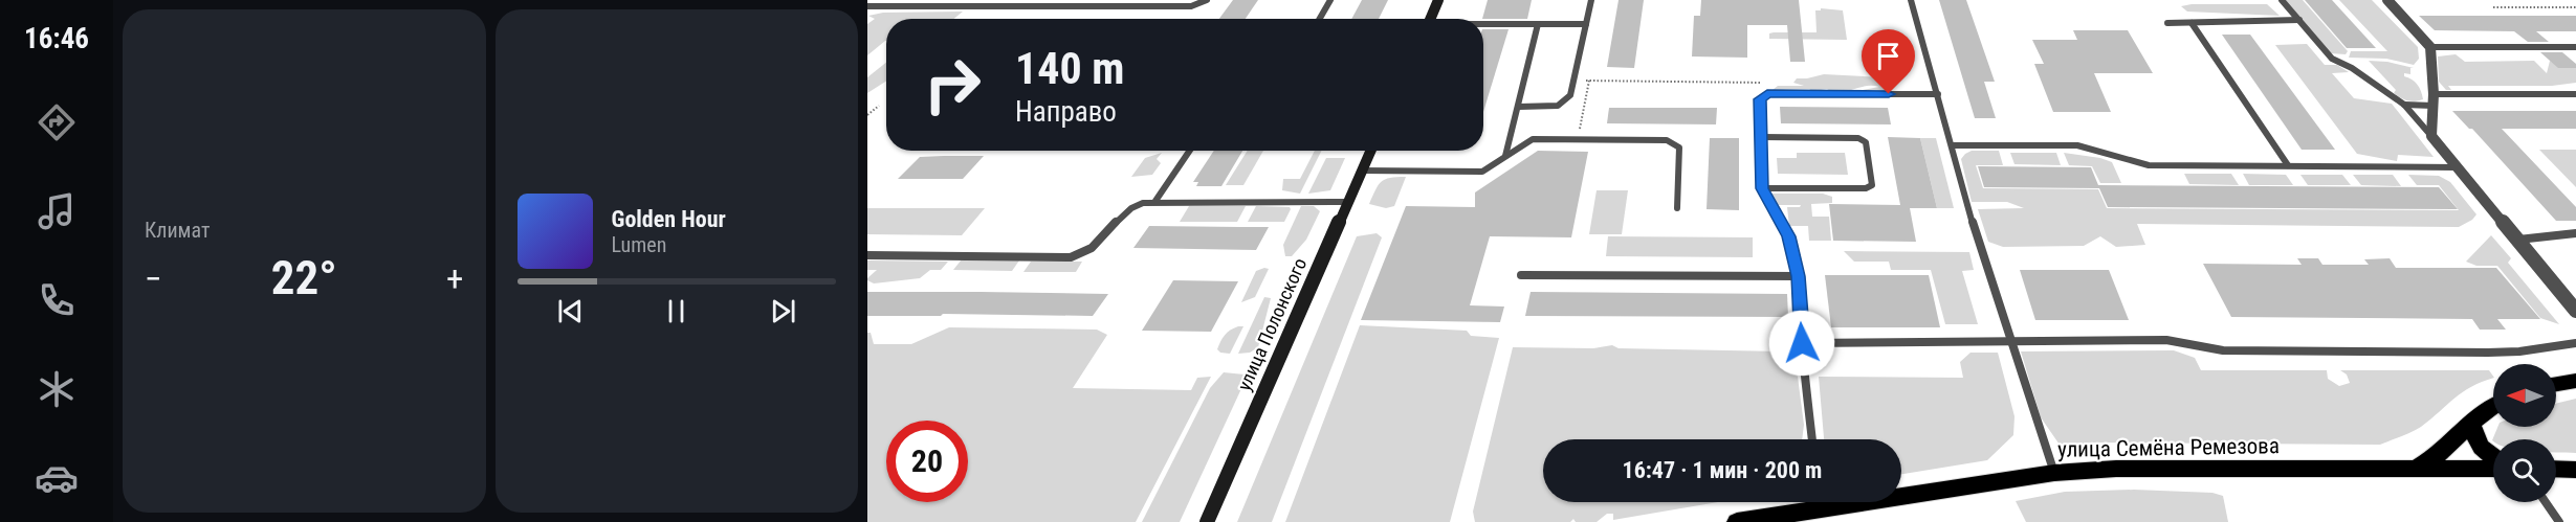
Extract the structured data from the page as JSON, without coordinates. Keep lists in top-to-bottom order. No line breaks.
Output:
{"streets":{"main road":["улица Полонского","улица Семёна Ремезова"]},"north":"left","page":{"tabs":"16:46","tile":"Климат","turn":["140 m","Направо"],"song":["Golden Hour","Lumen"],"heat":["−","22°","+"],"limit":"20","trip":"16:47 · 1 мин · 200 m"}}
